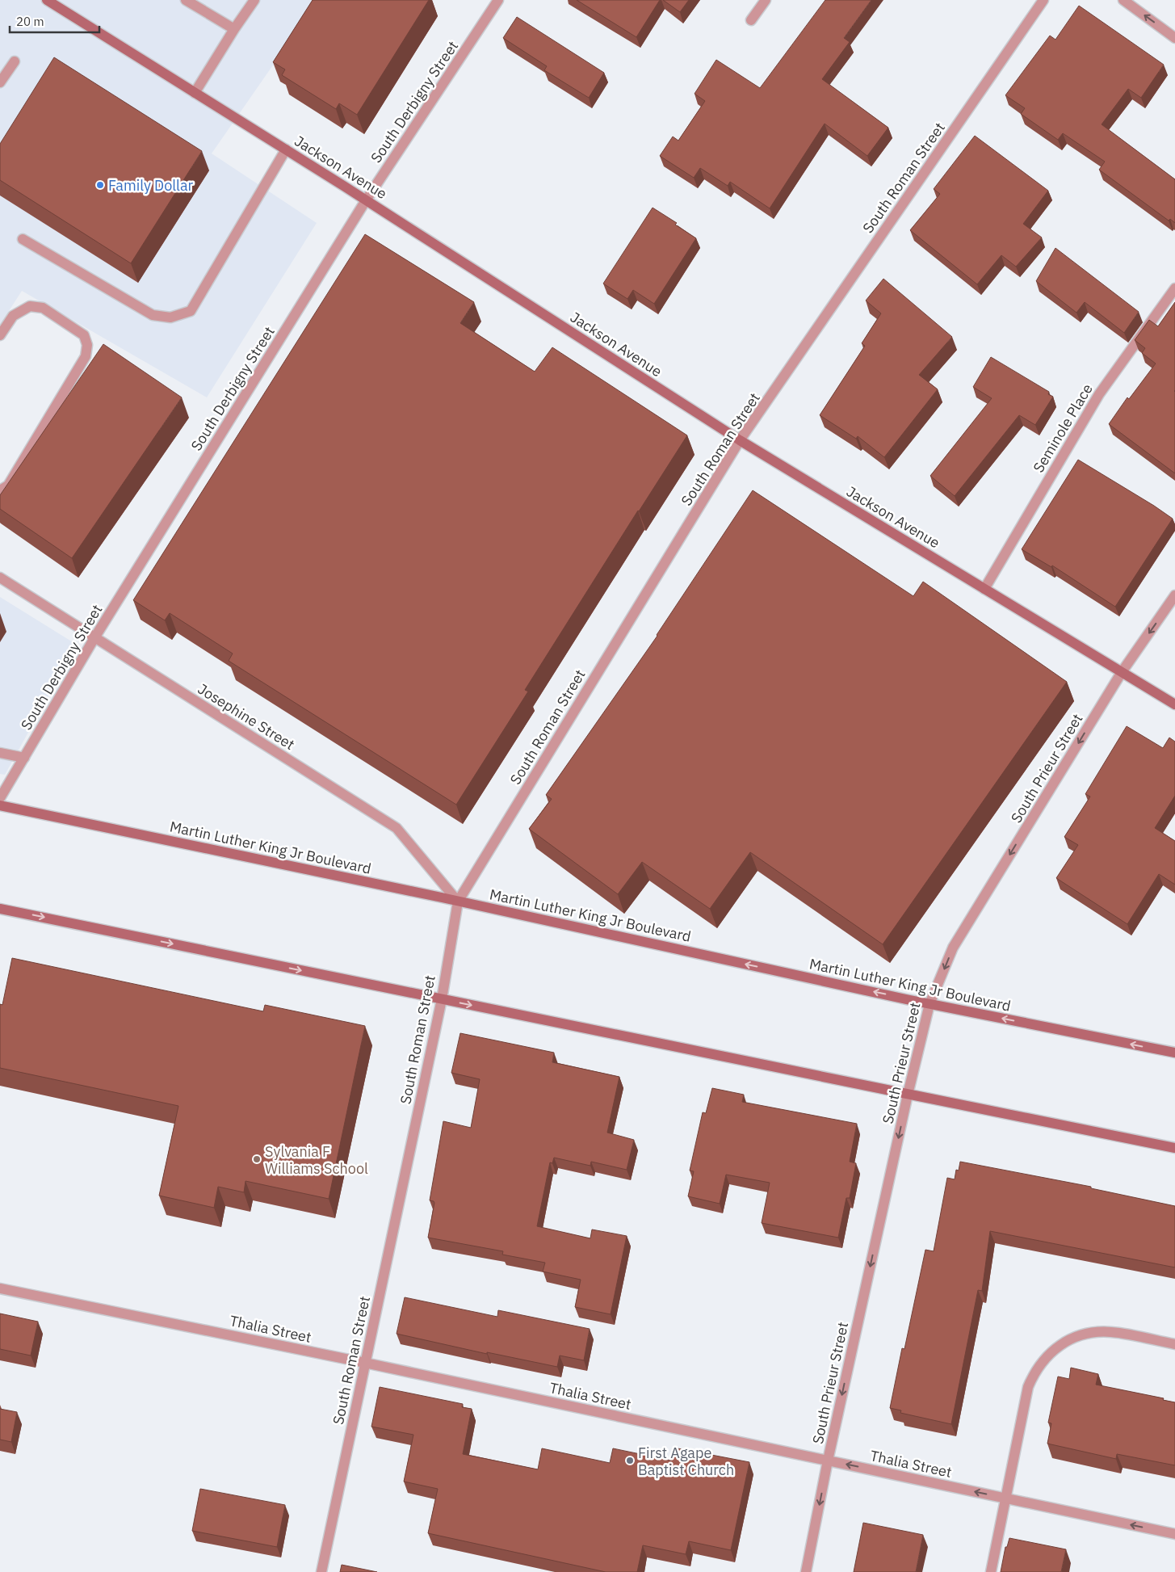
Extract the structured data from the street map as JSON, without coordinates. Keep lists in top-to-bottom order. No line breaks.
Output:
{"streets":{"street":["South Derbigny Street","Jackson Avenue","South Roman Street","Seminole Place","Josephine Street","South Prieur Street","Martin Luther King Jr Boulevard","Thalia Street"]},"crossings":[["South Derbigny Street","Jackson Avenue"],["South Derbigny Street","Josephine Street"],["Jackson Avenue","South Roman Street"],["Jackson Avenue","Seminole Place"],["Jackson Avenue","South Prieur Street"],["South Roman Street","Josephine Street"],["South Roman Street","Martin Luther King Jr Boulevard"],["South Roman Street","Thalia Street"],["Josephine Street","Martin Luther King Jr Boulevard"],["South Prieur Street","Martin Luther King Jr Boulevard"],["South Prieur Street","Thalia Street"]],"one_way":["South Prieur Street","Martin Luther King Jr Boulevard"],"places":["Family Dollar","Sylvania F Williams School","First Agape Baptist Church"],"scale_bar":"20 m"}
